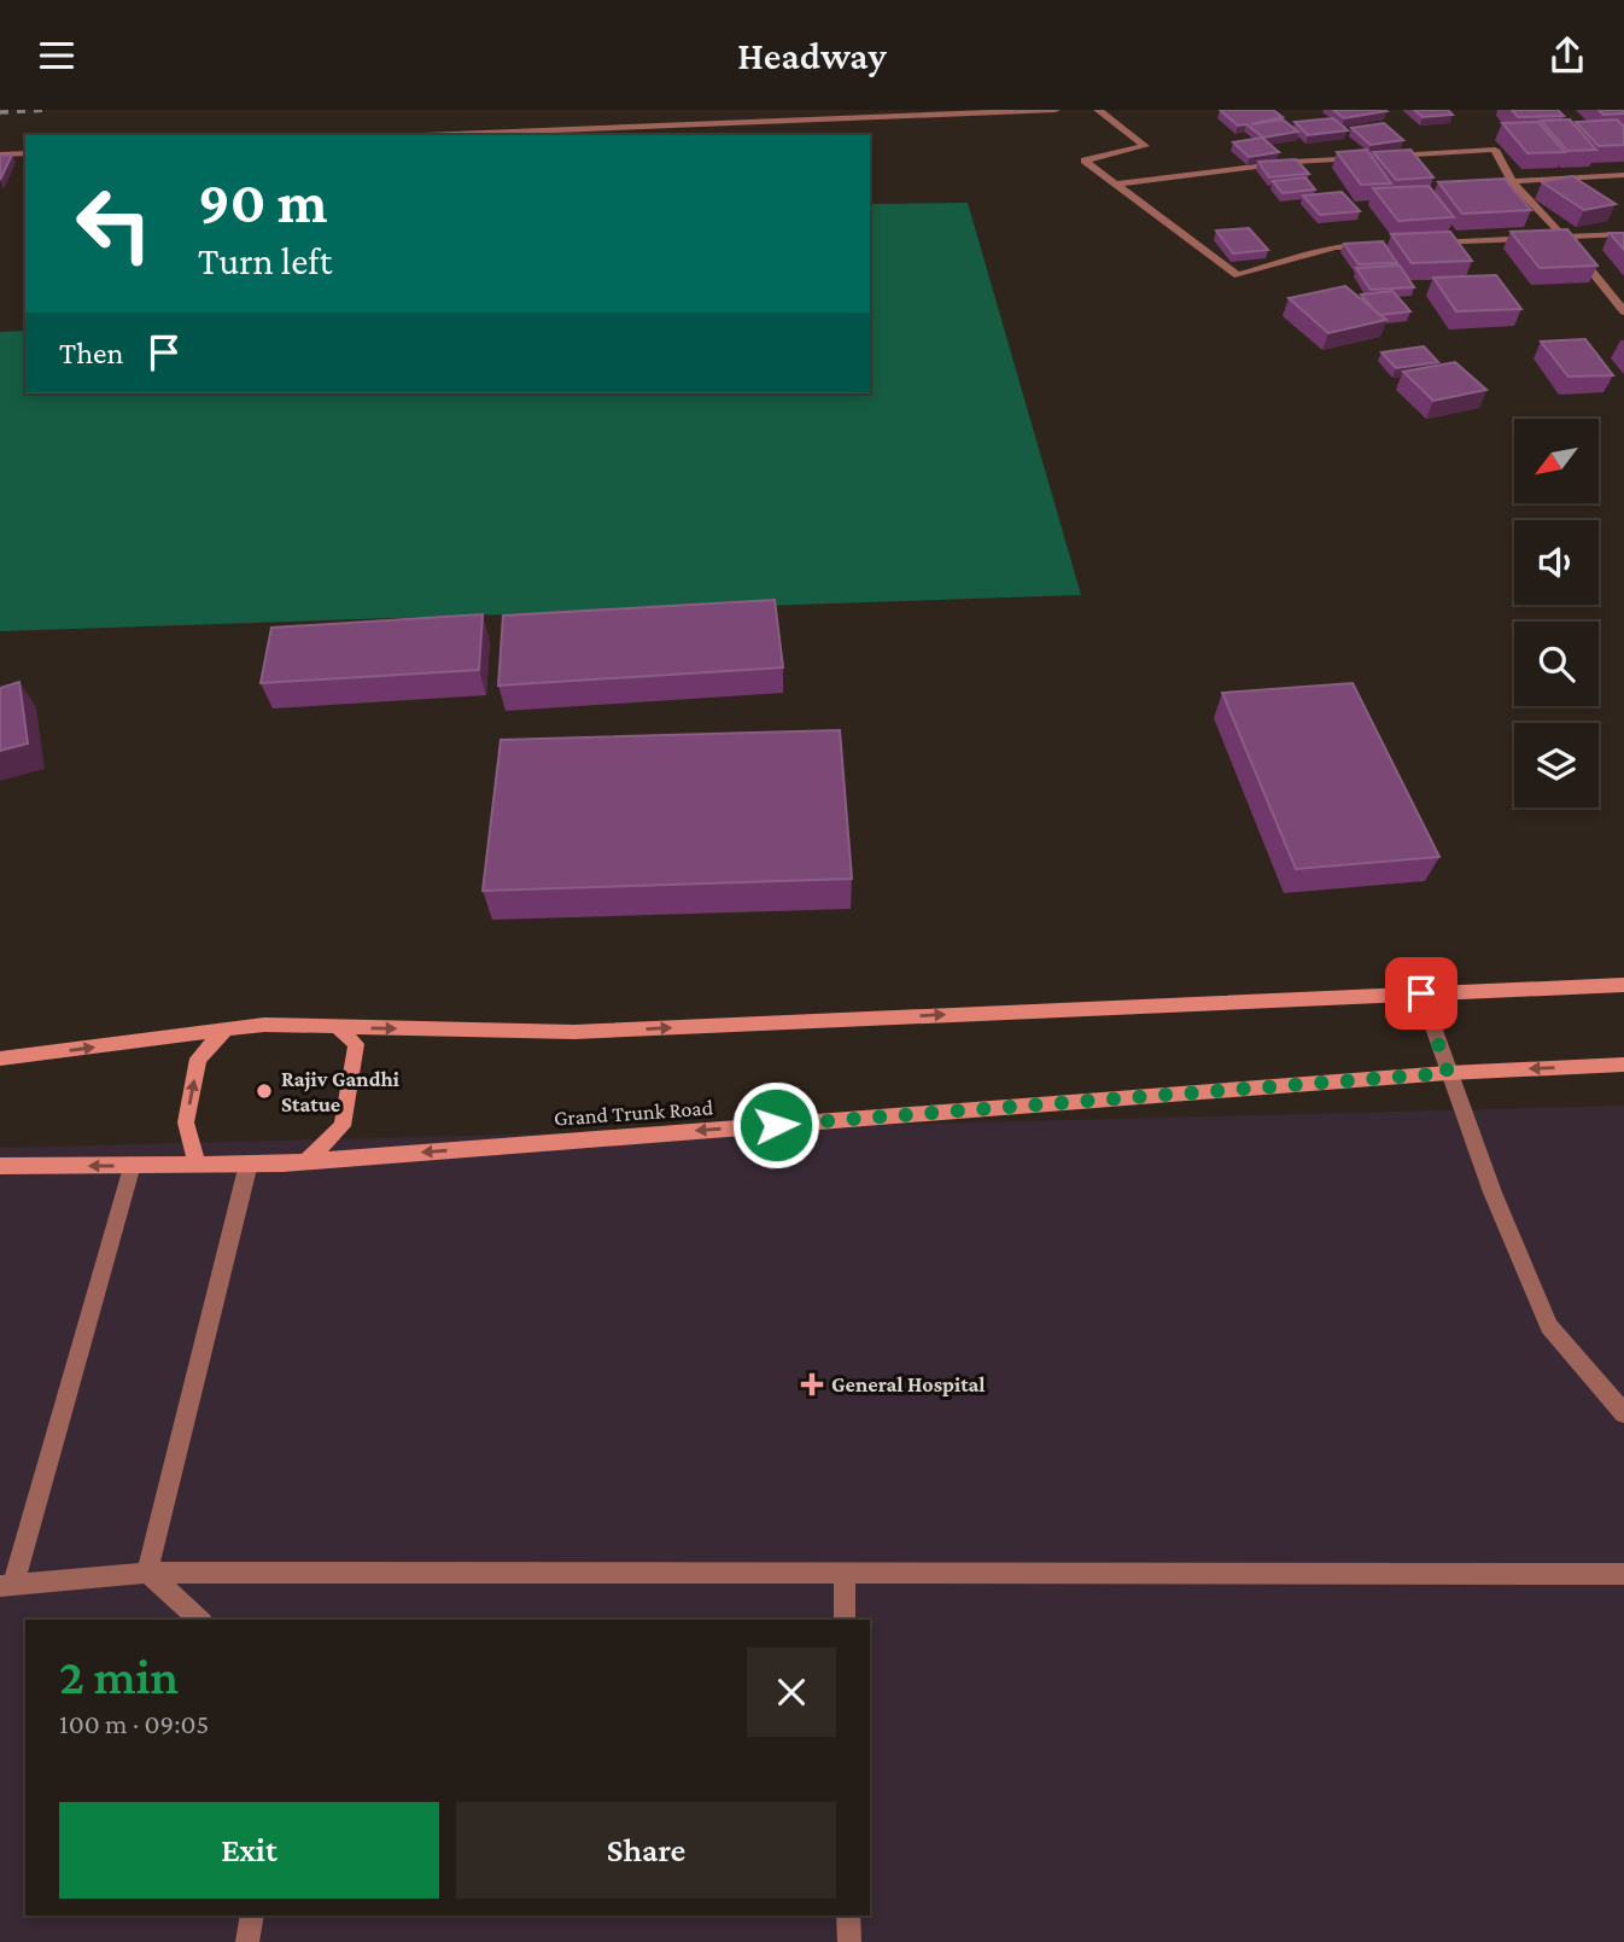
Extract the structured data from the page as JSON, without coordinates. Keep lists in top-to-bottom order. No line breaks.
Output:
{"streets":{"main road":["Grand Trunk Road"]},"places":{"other":["Rajiv Gandhi Statue"],"health":["General Hospital"]},"north":"bottom left","page":{"header":"Headway","turn":["90 m","Turn left"],"then":"Then","heading":["2 min","100 m · 09:05"],"buttons":["Exit","Share"]}}
